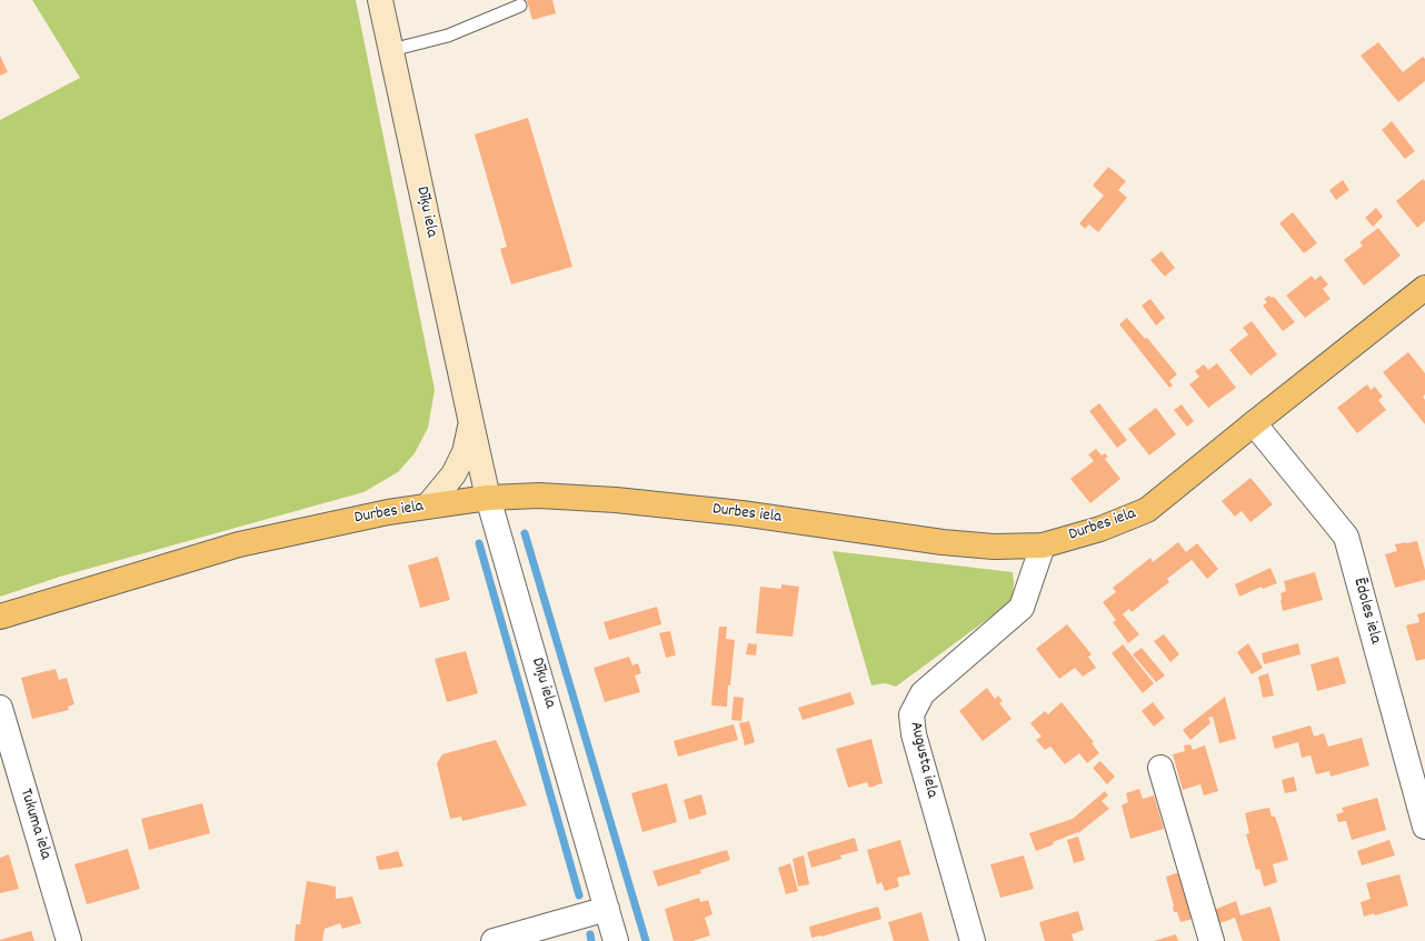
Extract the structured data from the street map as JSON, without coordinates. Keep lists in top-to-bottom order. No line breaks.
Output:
{"streets":{"main road":["Dīķu iela","Durbes iela"],"street":["Ēdoles iela","Augusta iela","Tukuma iela"]},"crossings":[["Dīķu iela","Durbes iela"],["Durbes iela","Ēdoles iela"],["Durbes iela","Augusta iela"]]}
